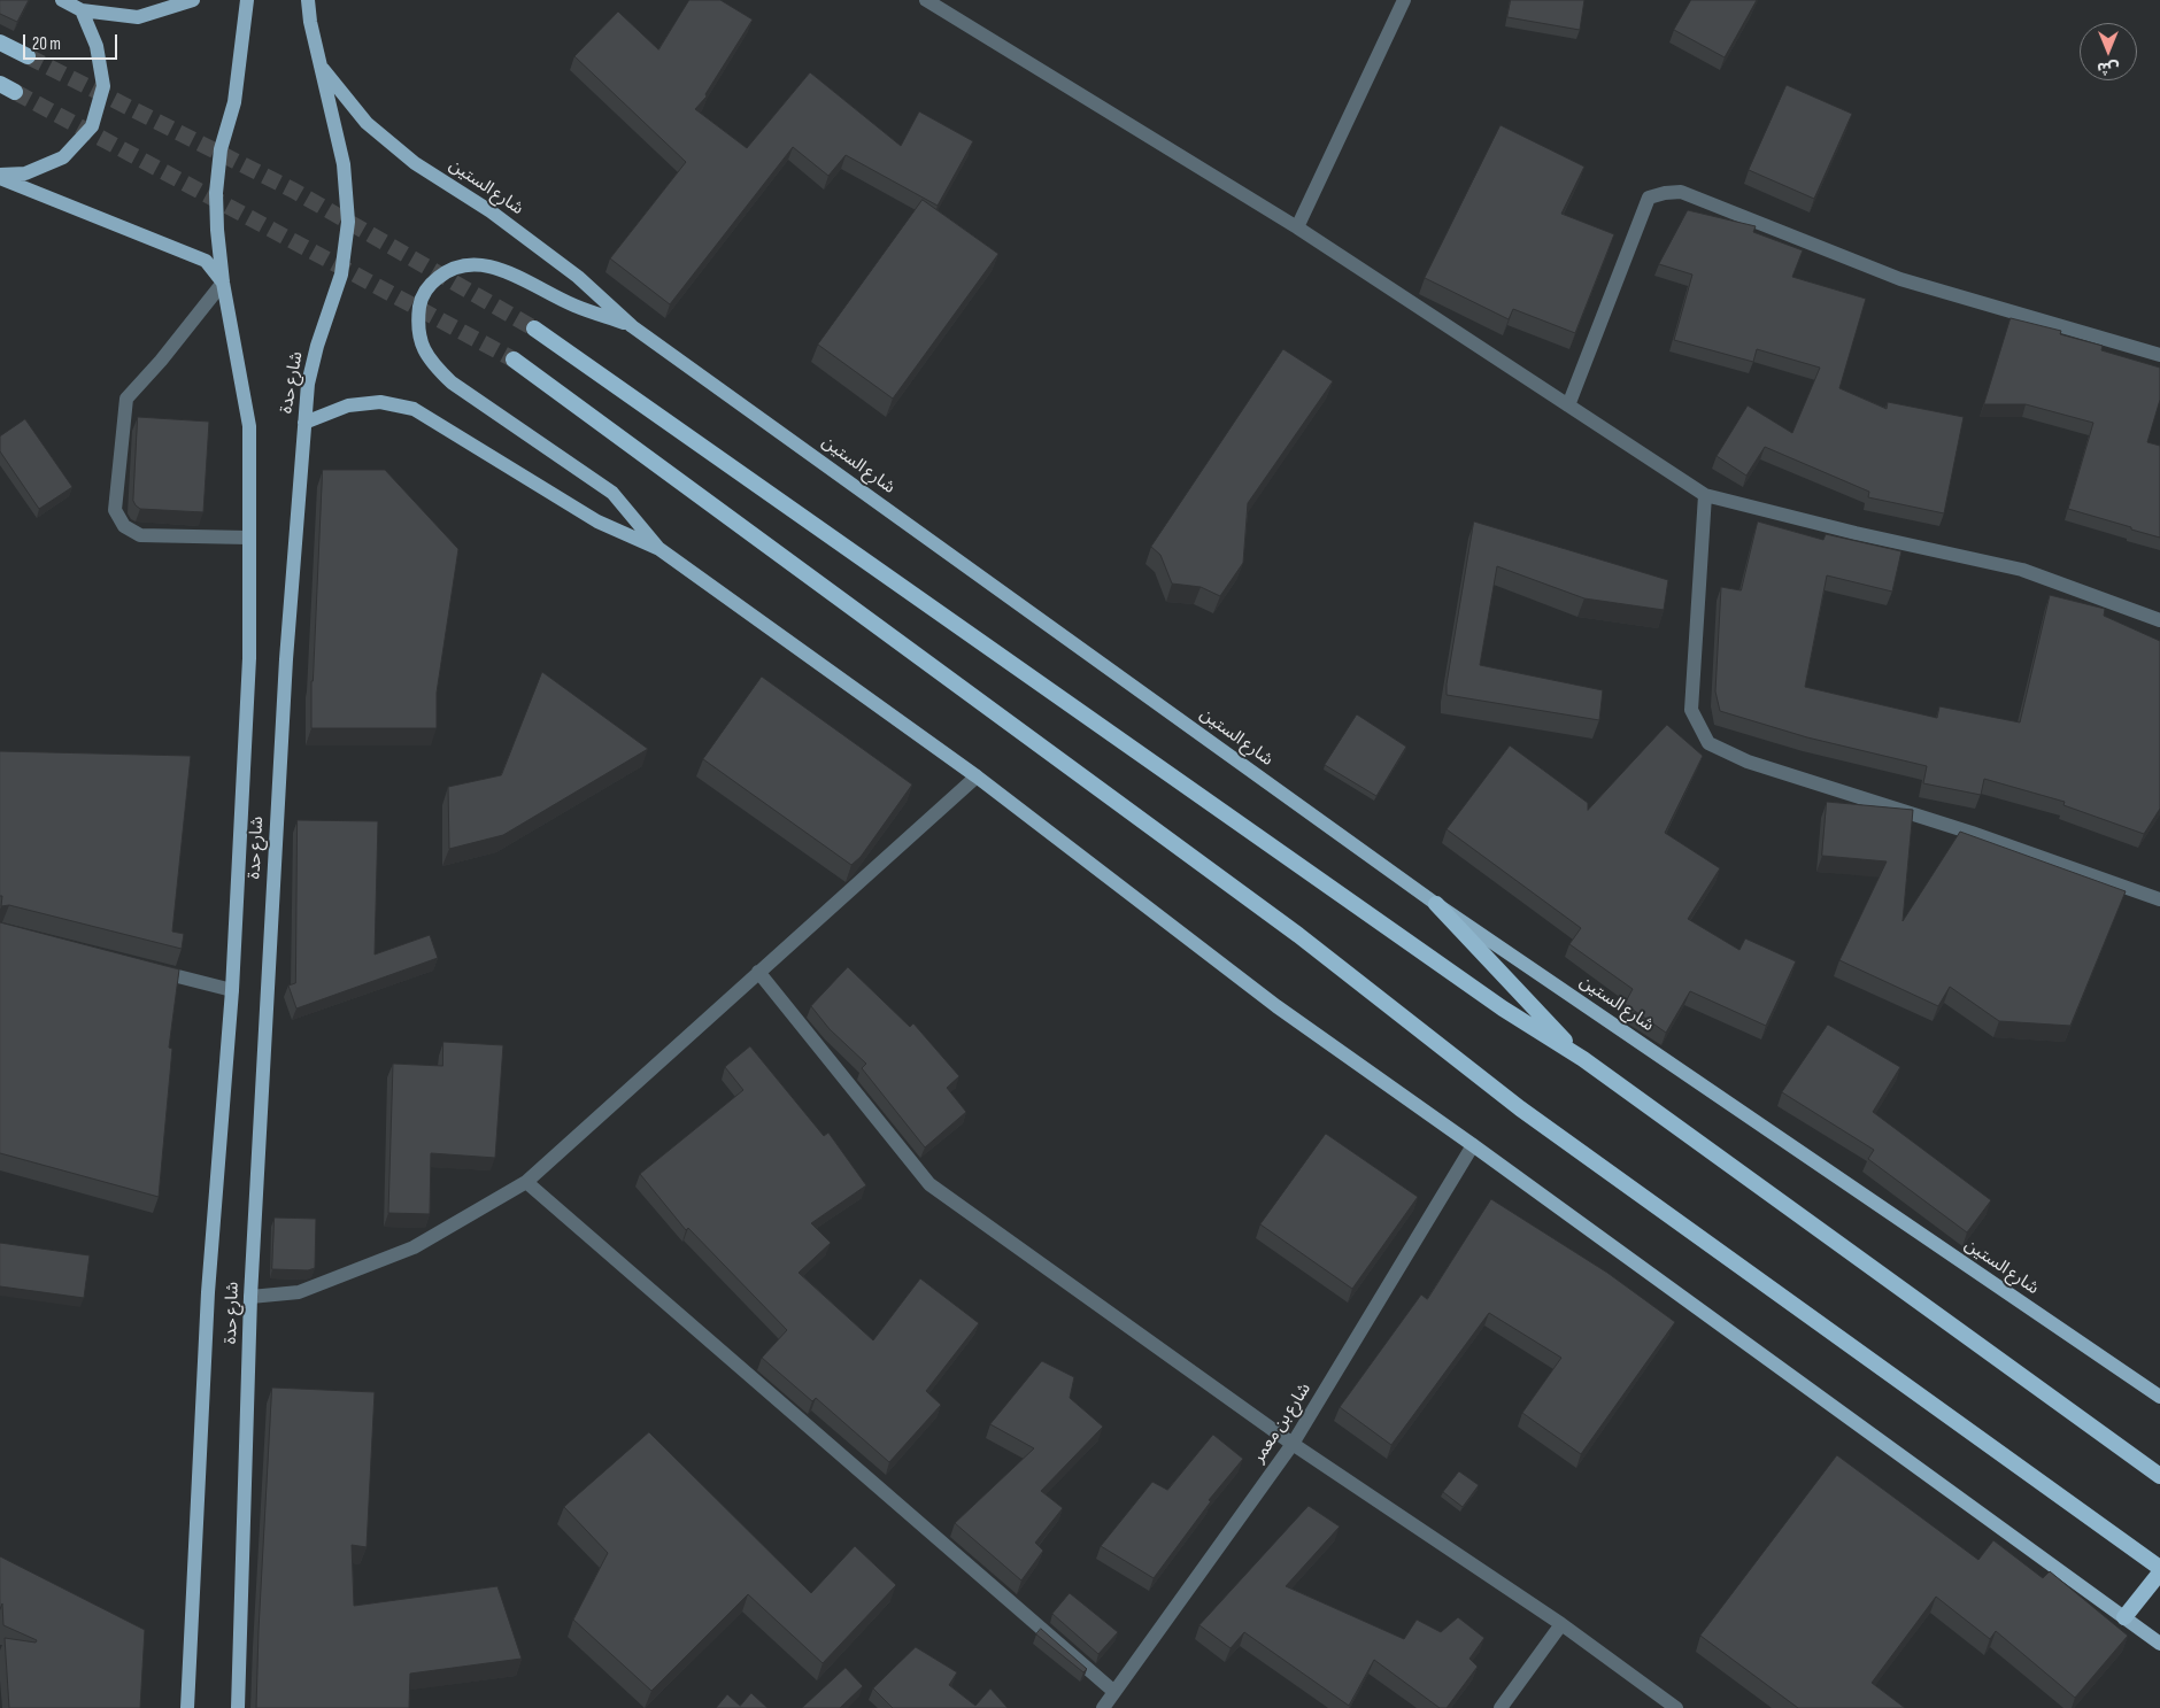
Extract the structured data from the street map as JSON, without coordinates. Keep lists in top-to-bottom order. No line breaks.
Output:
{"streets":{"main road":["شارع الستين","شارع حدة"],"street":["شارع بن معمر"]},"crossings":[["شارع الستين","شارع حدة"]],"scale_bar":"20 m","north":"bottom"}
